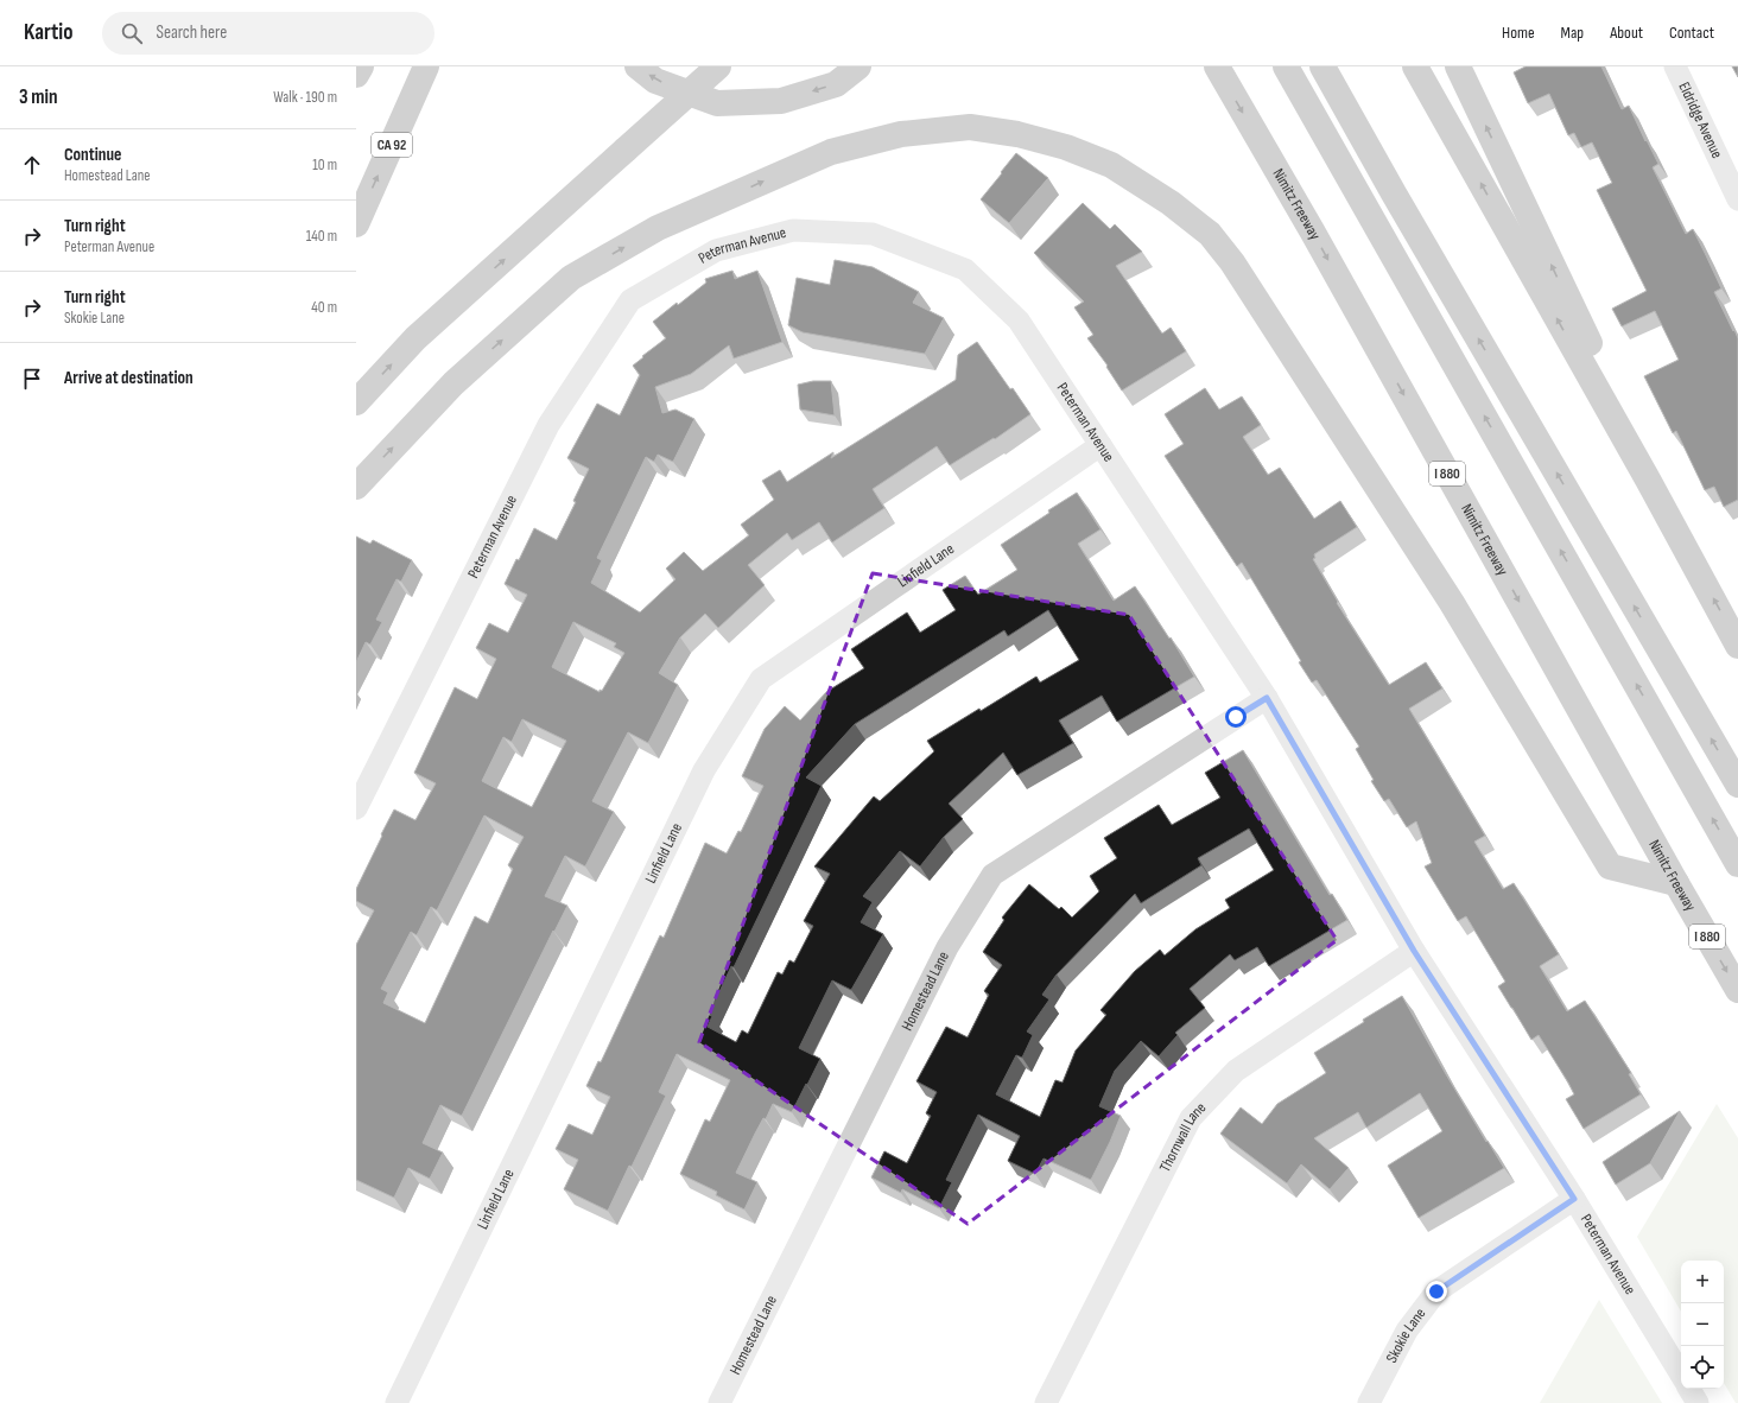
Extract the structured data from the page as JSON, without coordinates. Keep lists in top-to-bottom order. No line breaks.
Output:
{"streets":{"highway":["CA 92","Nimitz Freeway","I 880"],"street":["Eldridge Avenue","Peterman Avenue","Linfield Lane","Homestead Lane","Thornwall Lane","Skokie Lane"]},"crossings":[["Peterman Avenue","Linfield Lane"],["Peterman Avenue","Homestead Lane"],["Peterman Avenue","Thornwall Lane"],["Peterman Avenue","Skokie Lane"]],"page":{"header":"Kartio","search":"Search here","nav":["Home","Map","About","Contact"],"heading":["3 min","Walk · 190 m"],"list":[["Continue","Homestead Lane","10 m"],["Turn right","Peterman Avenue","140 m"],["Turn right","Skokie Lane","40 m"],"Arrive at destination"],"map_buttons":["+","−"]}}
